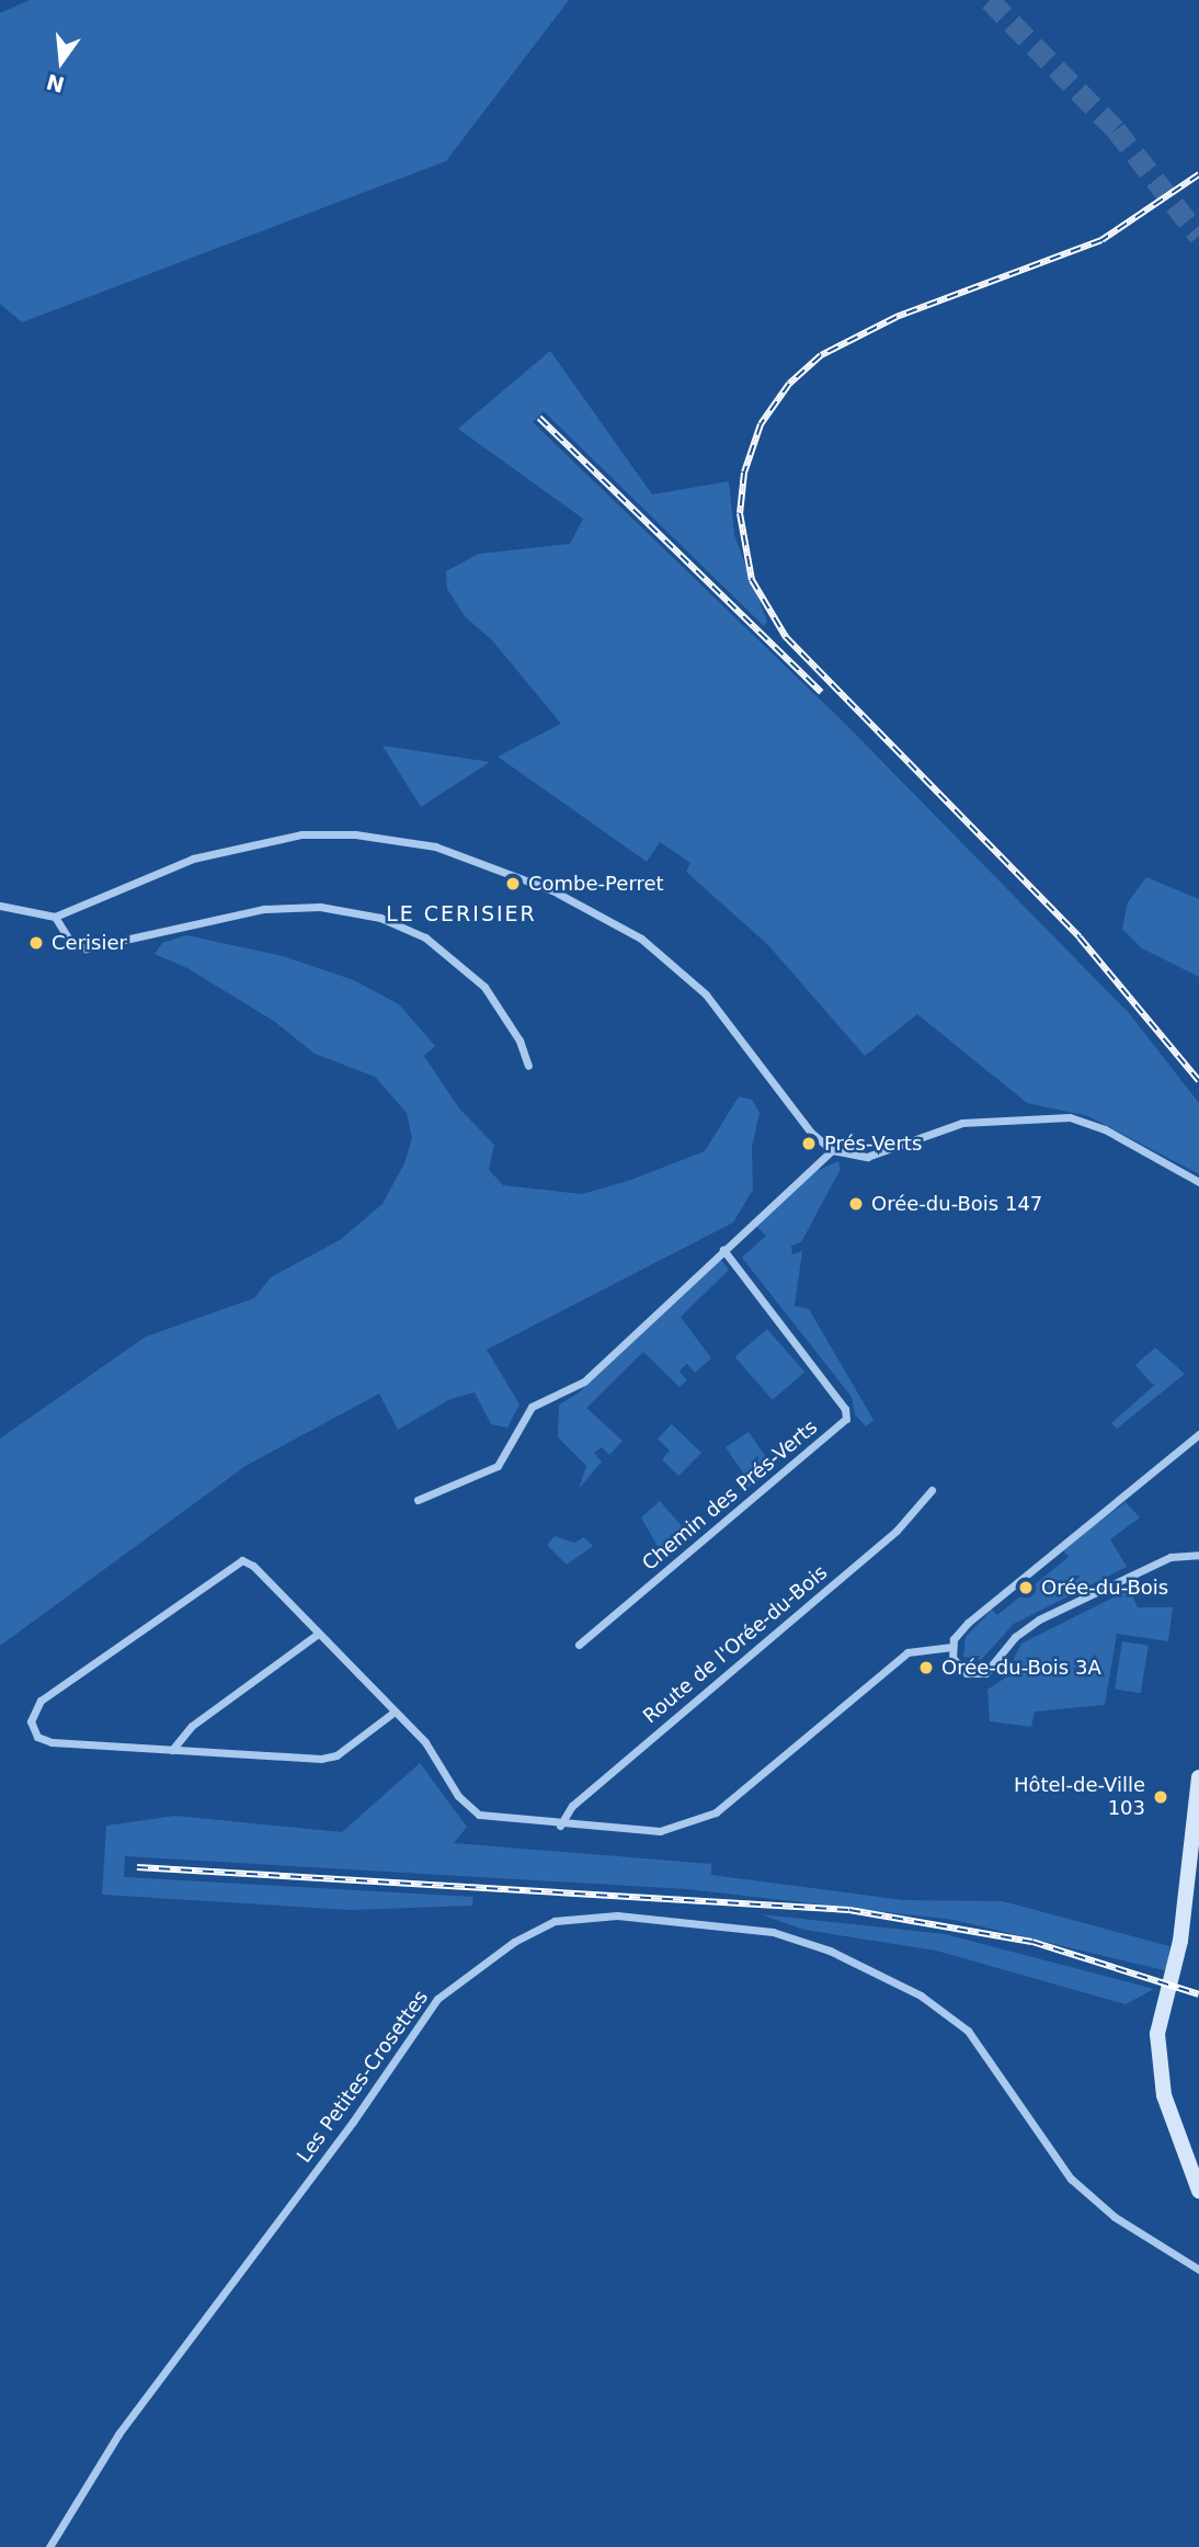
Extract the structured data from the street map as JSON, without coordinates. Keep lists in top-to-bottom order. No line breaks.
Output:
{"streets":{"street":["Chemin des Prés-Verts","Route de l'Orée-du-Bois","Les Petites-Crosettes"]},"districts":["LE CERISIER"],"places":["Combe-Perret","Cerisier","Prés-Verts","Orée-du-Bois 147","Orée-du-Bois","Orée-du-Bois 3A","Hôtel-de-Ville 103"],"north":"bottom"}
